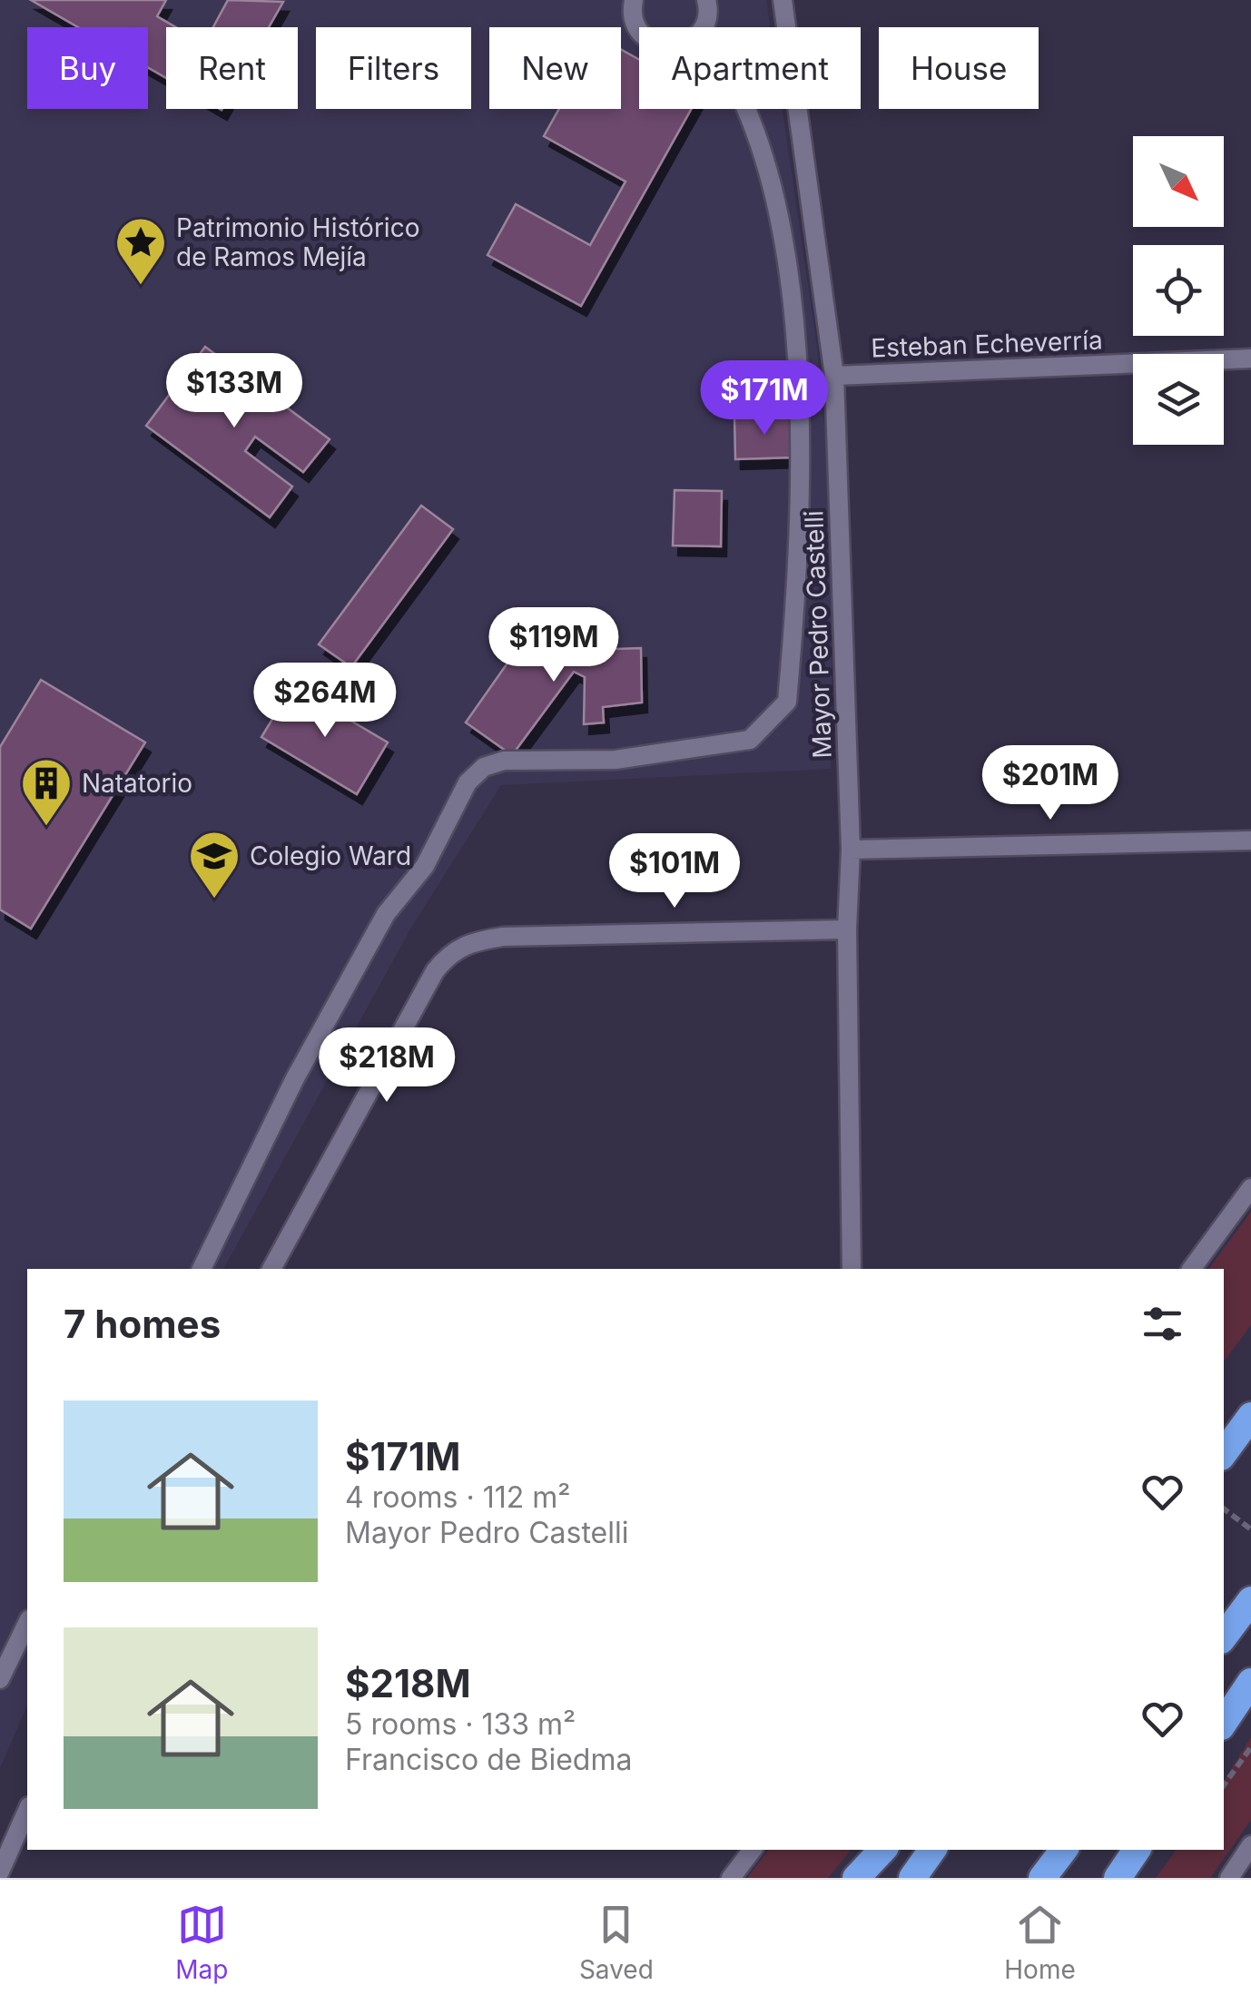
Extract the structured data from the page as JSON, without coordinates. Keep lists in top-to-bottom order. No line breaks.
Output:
{"streets":{"street":["Esteban Echeverría","Mayor Pedro Castelli"]},"crossings":[["Esteban Echeverría","Mayor Pedro Castelli"]],"places":{"place":["Patrimonio Histórico de Ramos Mejía"],"building":["Natatorio"],"school or university":["Colegio Ward"]},"north":"bottom right","page":{"chip":["Buy","Rent","Filters","New","Apartment","House"],"price":["$133M","$171M","$119M","$264M","$201M","$101M","$218M"],"heading":"7 homes","list":[{"name":"$171M","note":"4 rooms · 112 m² · Mayor Pedro Castelli"},{"name":"$218M","note":"5 rooms · 133 m² · Francisco de Biedma"}],"tabs":["Map","Saved","Home"]}}
